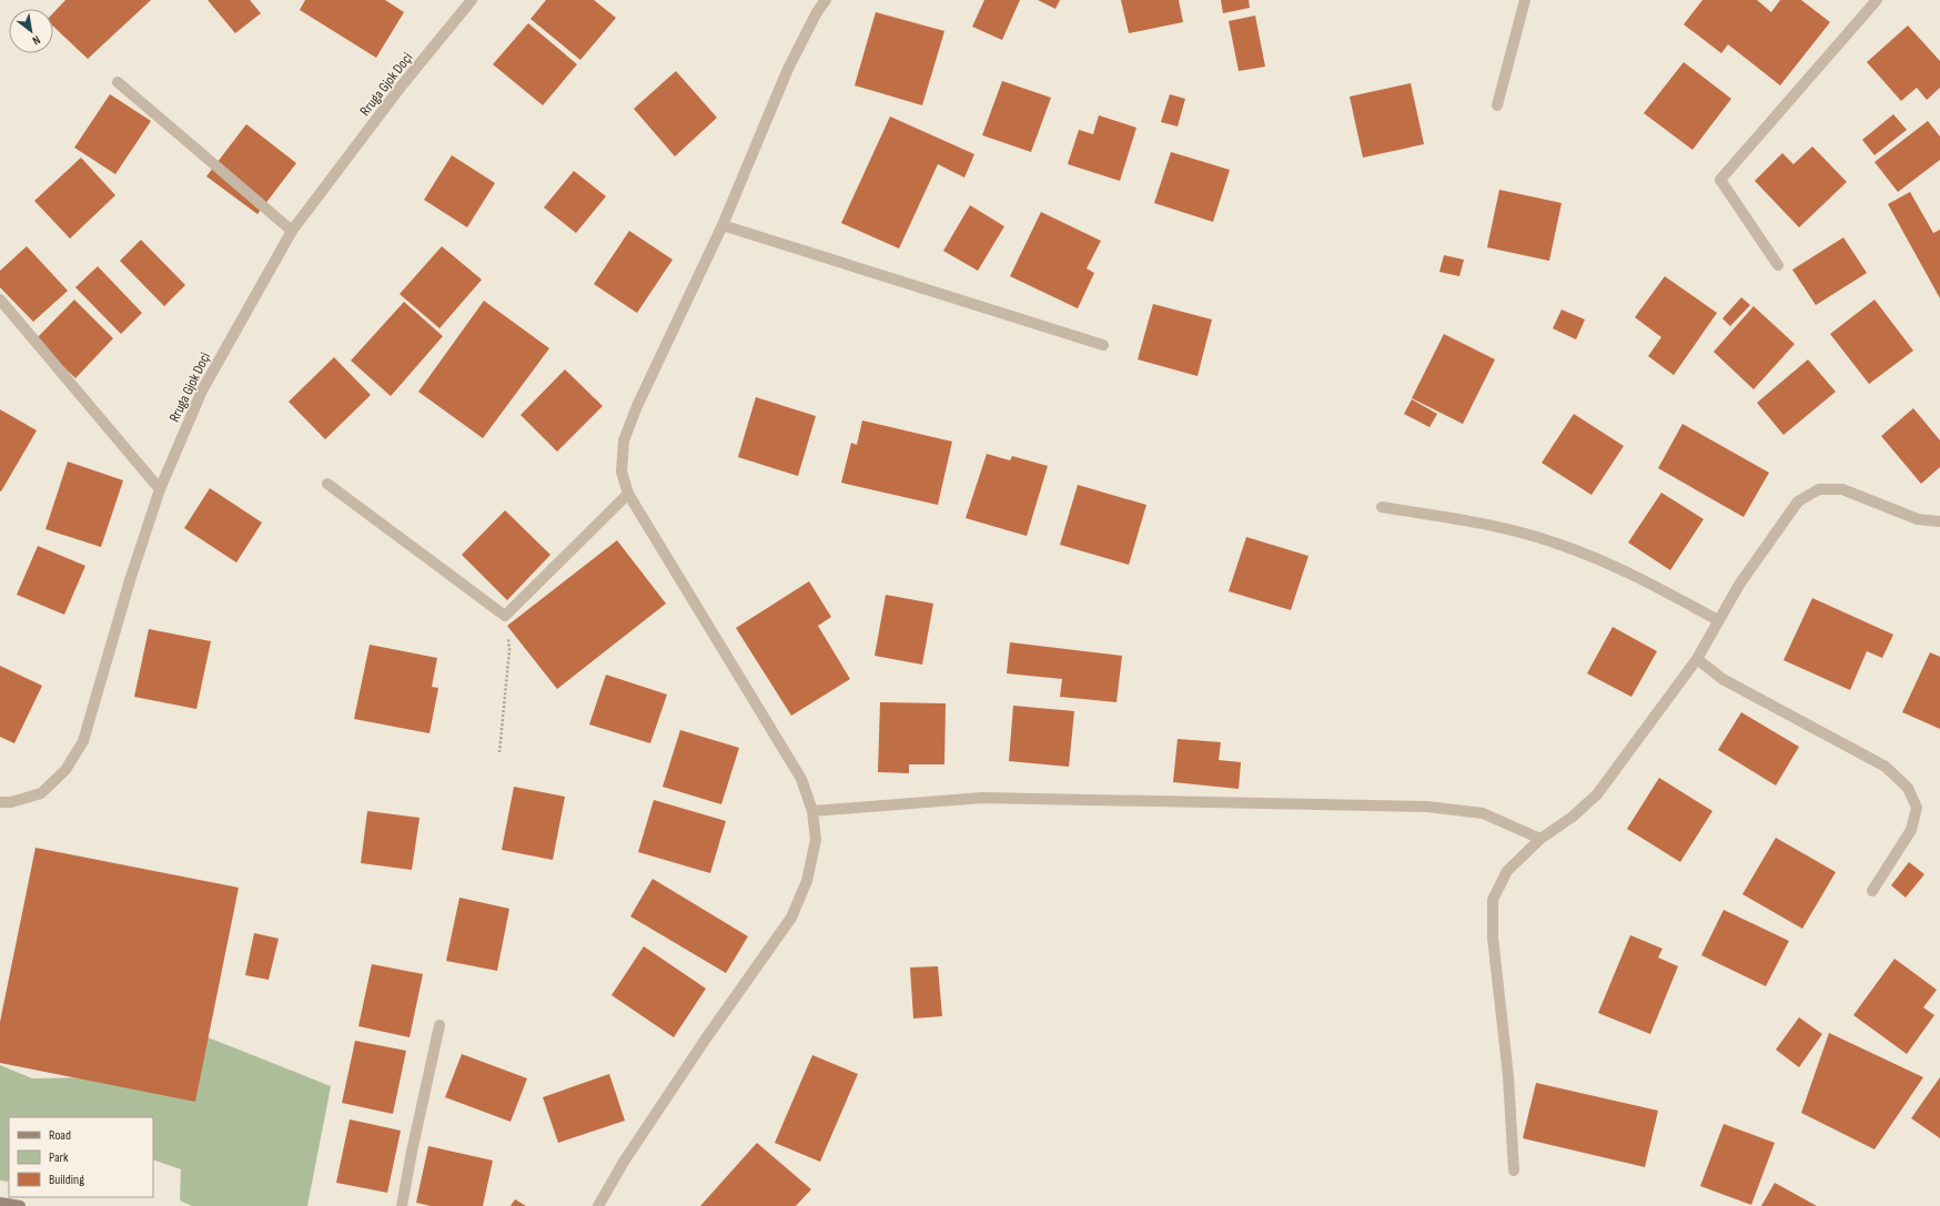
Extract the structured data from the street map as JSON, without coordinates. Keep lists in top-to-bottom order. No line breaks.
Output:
{"streets":{"street":["Rruga Gjok Doçi"]},"legend":["Road","Park","Building"],"north":"bottom right"}
